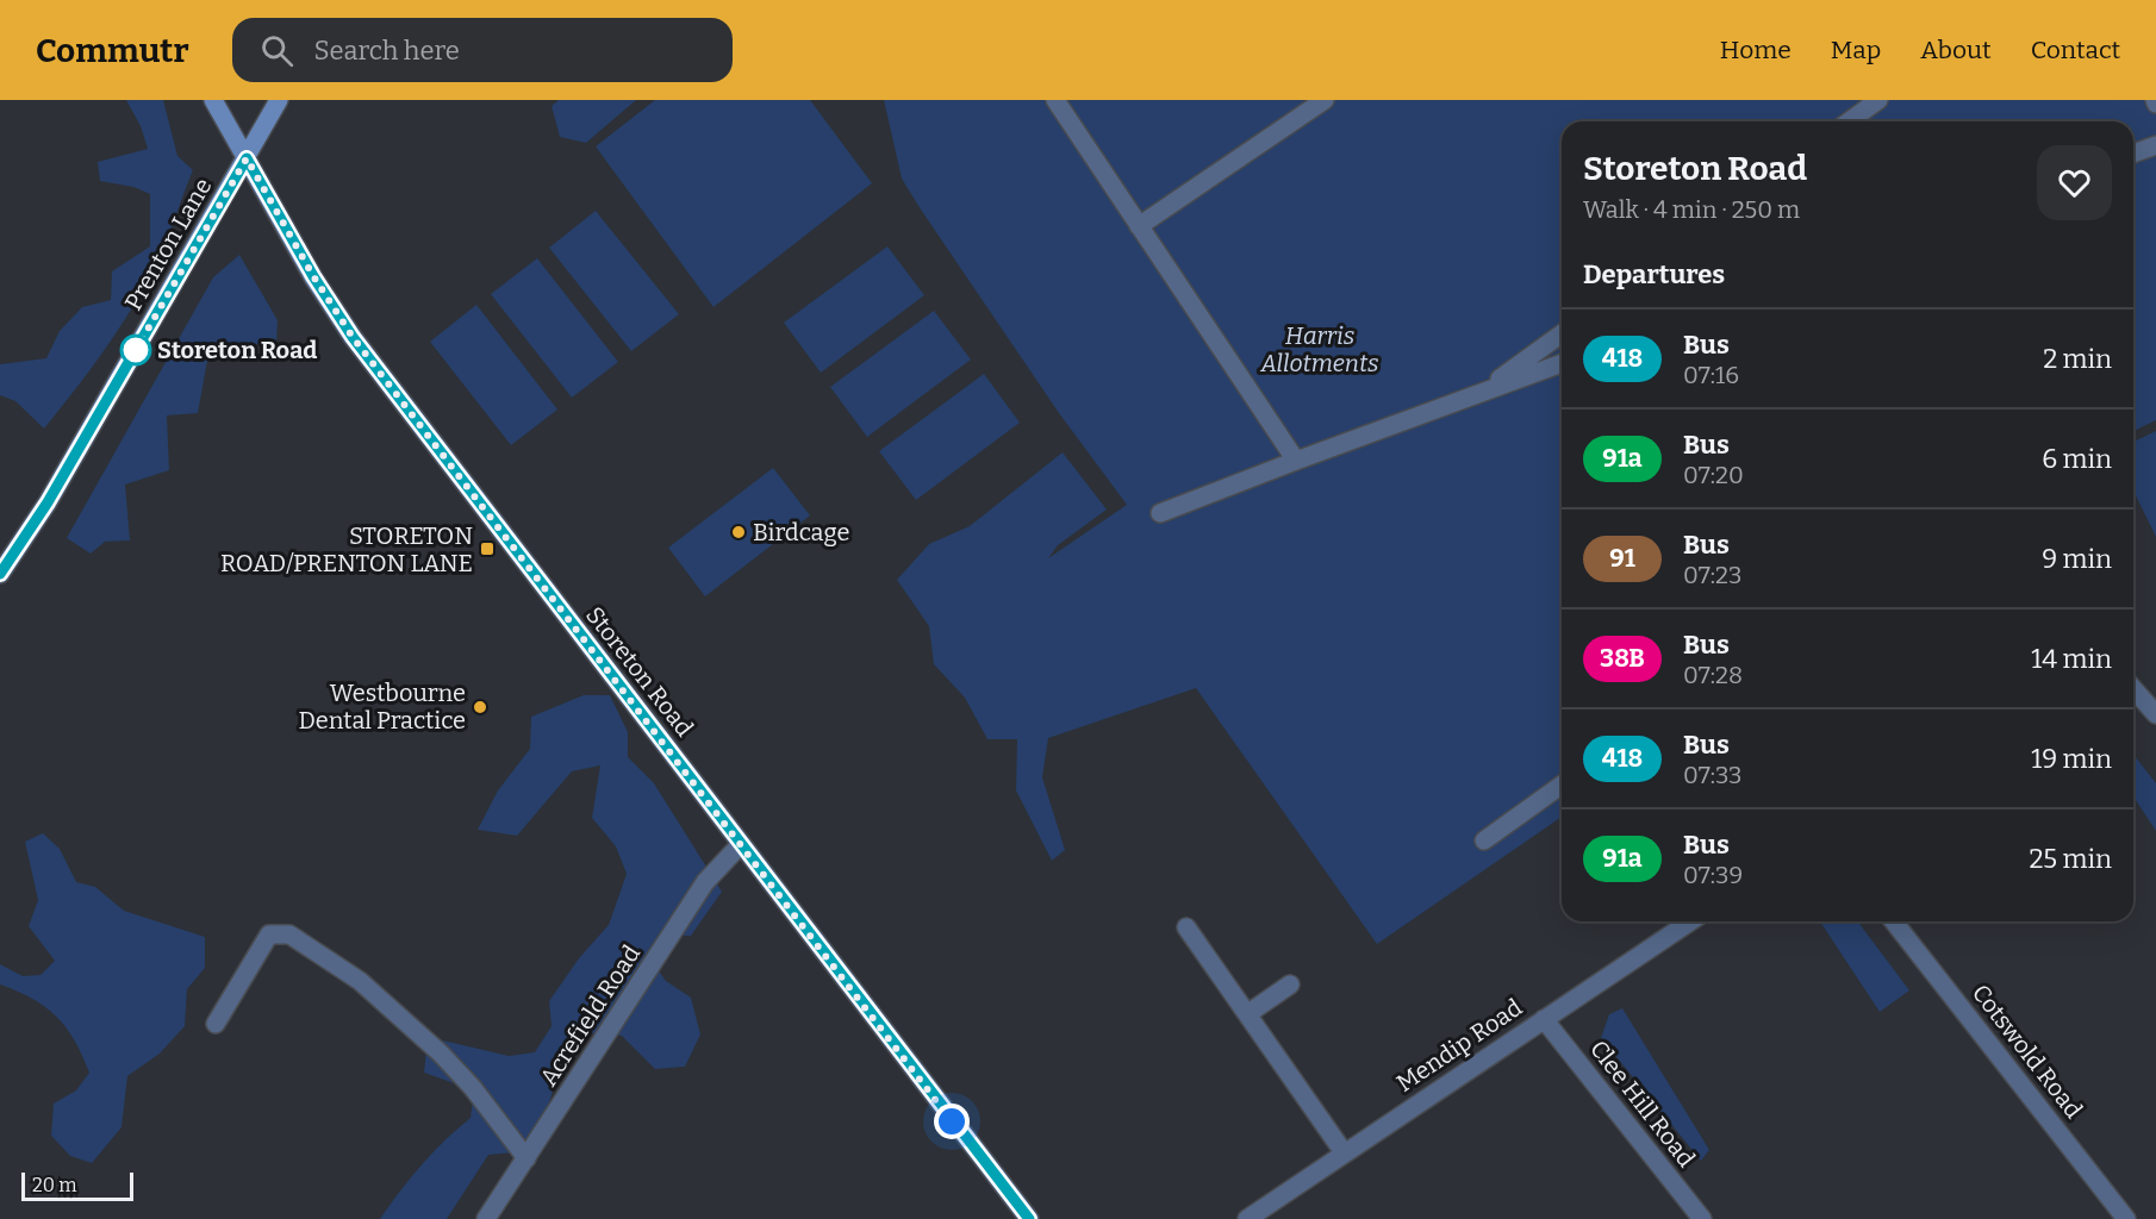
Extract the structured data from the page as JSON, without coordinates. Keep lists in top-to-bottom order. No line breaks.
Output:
{"streets":{"main road":["Prenton Lane","Storeton Road"],"street":["Acrefield Road","Mendip Road","Cotswold Road","Clee Hill Road"]},"crossings":[["Prenton Lane","Storeton Road"],["Storeton Road","Acrefield Road"],["Mendip Road","Clee Hill Road"]],"parks":["Harris Allotments"],"places":{"other":["Storeton Road","Birdcage","Westbourne Dental Practice"],"transit":["STORETON ROAD/PRENTON LANE"]},"lines":["bus line 418"],"scale_bar":"20 m","page":{"header":"Commutr","search":"Search here","nav":["Home","Map","About","Contact"],"heading":[["Storeton Road","Walk · 4 min · 250 m"],"Departures"],"list":[{"mark":"418","name":"Bus","note":"07:16","value":"2 min"},{"mark":"91a","name":"Bus","note":"07:20","value":"6 min"},{"mark":"91","name":"Bus","note":"07:23","value":"9 min"},{"mark":"38B","name":"Bus","note":"07:28","value":"14 min"},{"mark":"418","name":"Bus","note":"07:33","value":"19 min"},{"mark":"91a","name":"Bus","note":"07:39","value":"25 min"}],"scale":"20 m"}}
